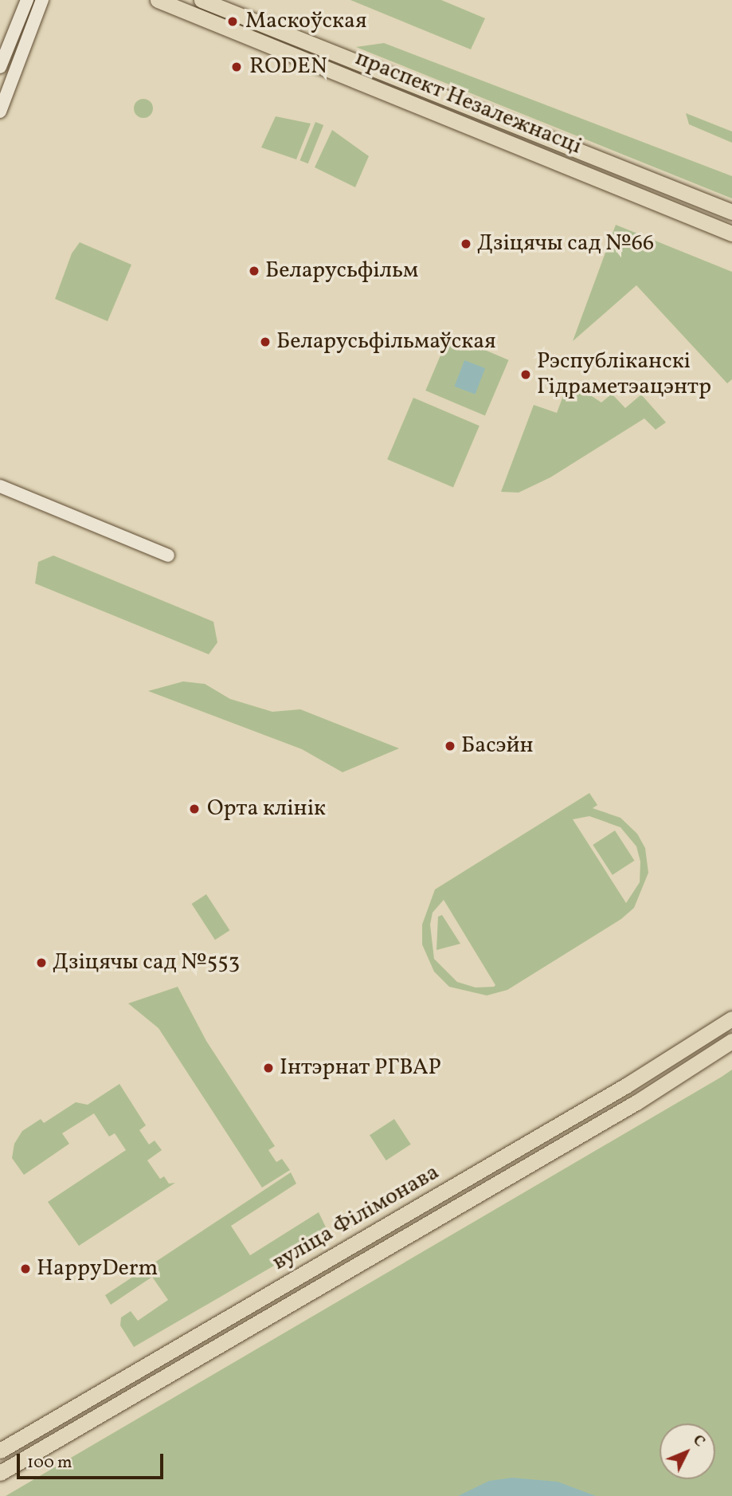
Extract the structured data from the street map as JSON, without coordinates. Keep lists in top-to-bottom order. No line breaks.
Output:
{"streets":{"main road":["праспект Незалежнасці","вуліца Філімонава"]},"places":["Маскоўская","RODEN","Дзіцячы сад №66","Беларусьфільм","Беларусьфільмаўская","Рэспубліканскі Гідраметэацэнтр","Басэйн","Орта клінік","Дзіцячы сад №553","Інтэрнат РГВАР","HappyDerm"],"scale_bar":"100 m","north":"top right"}
